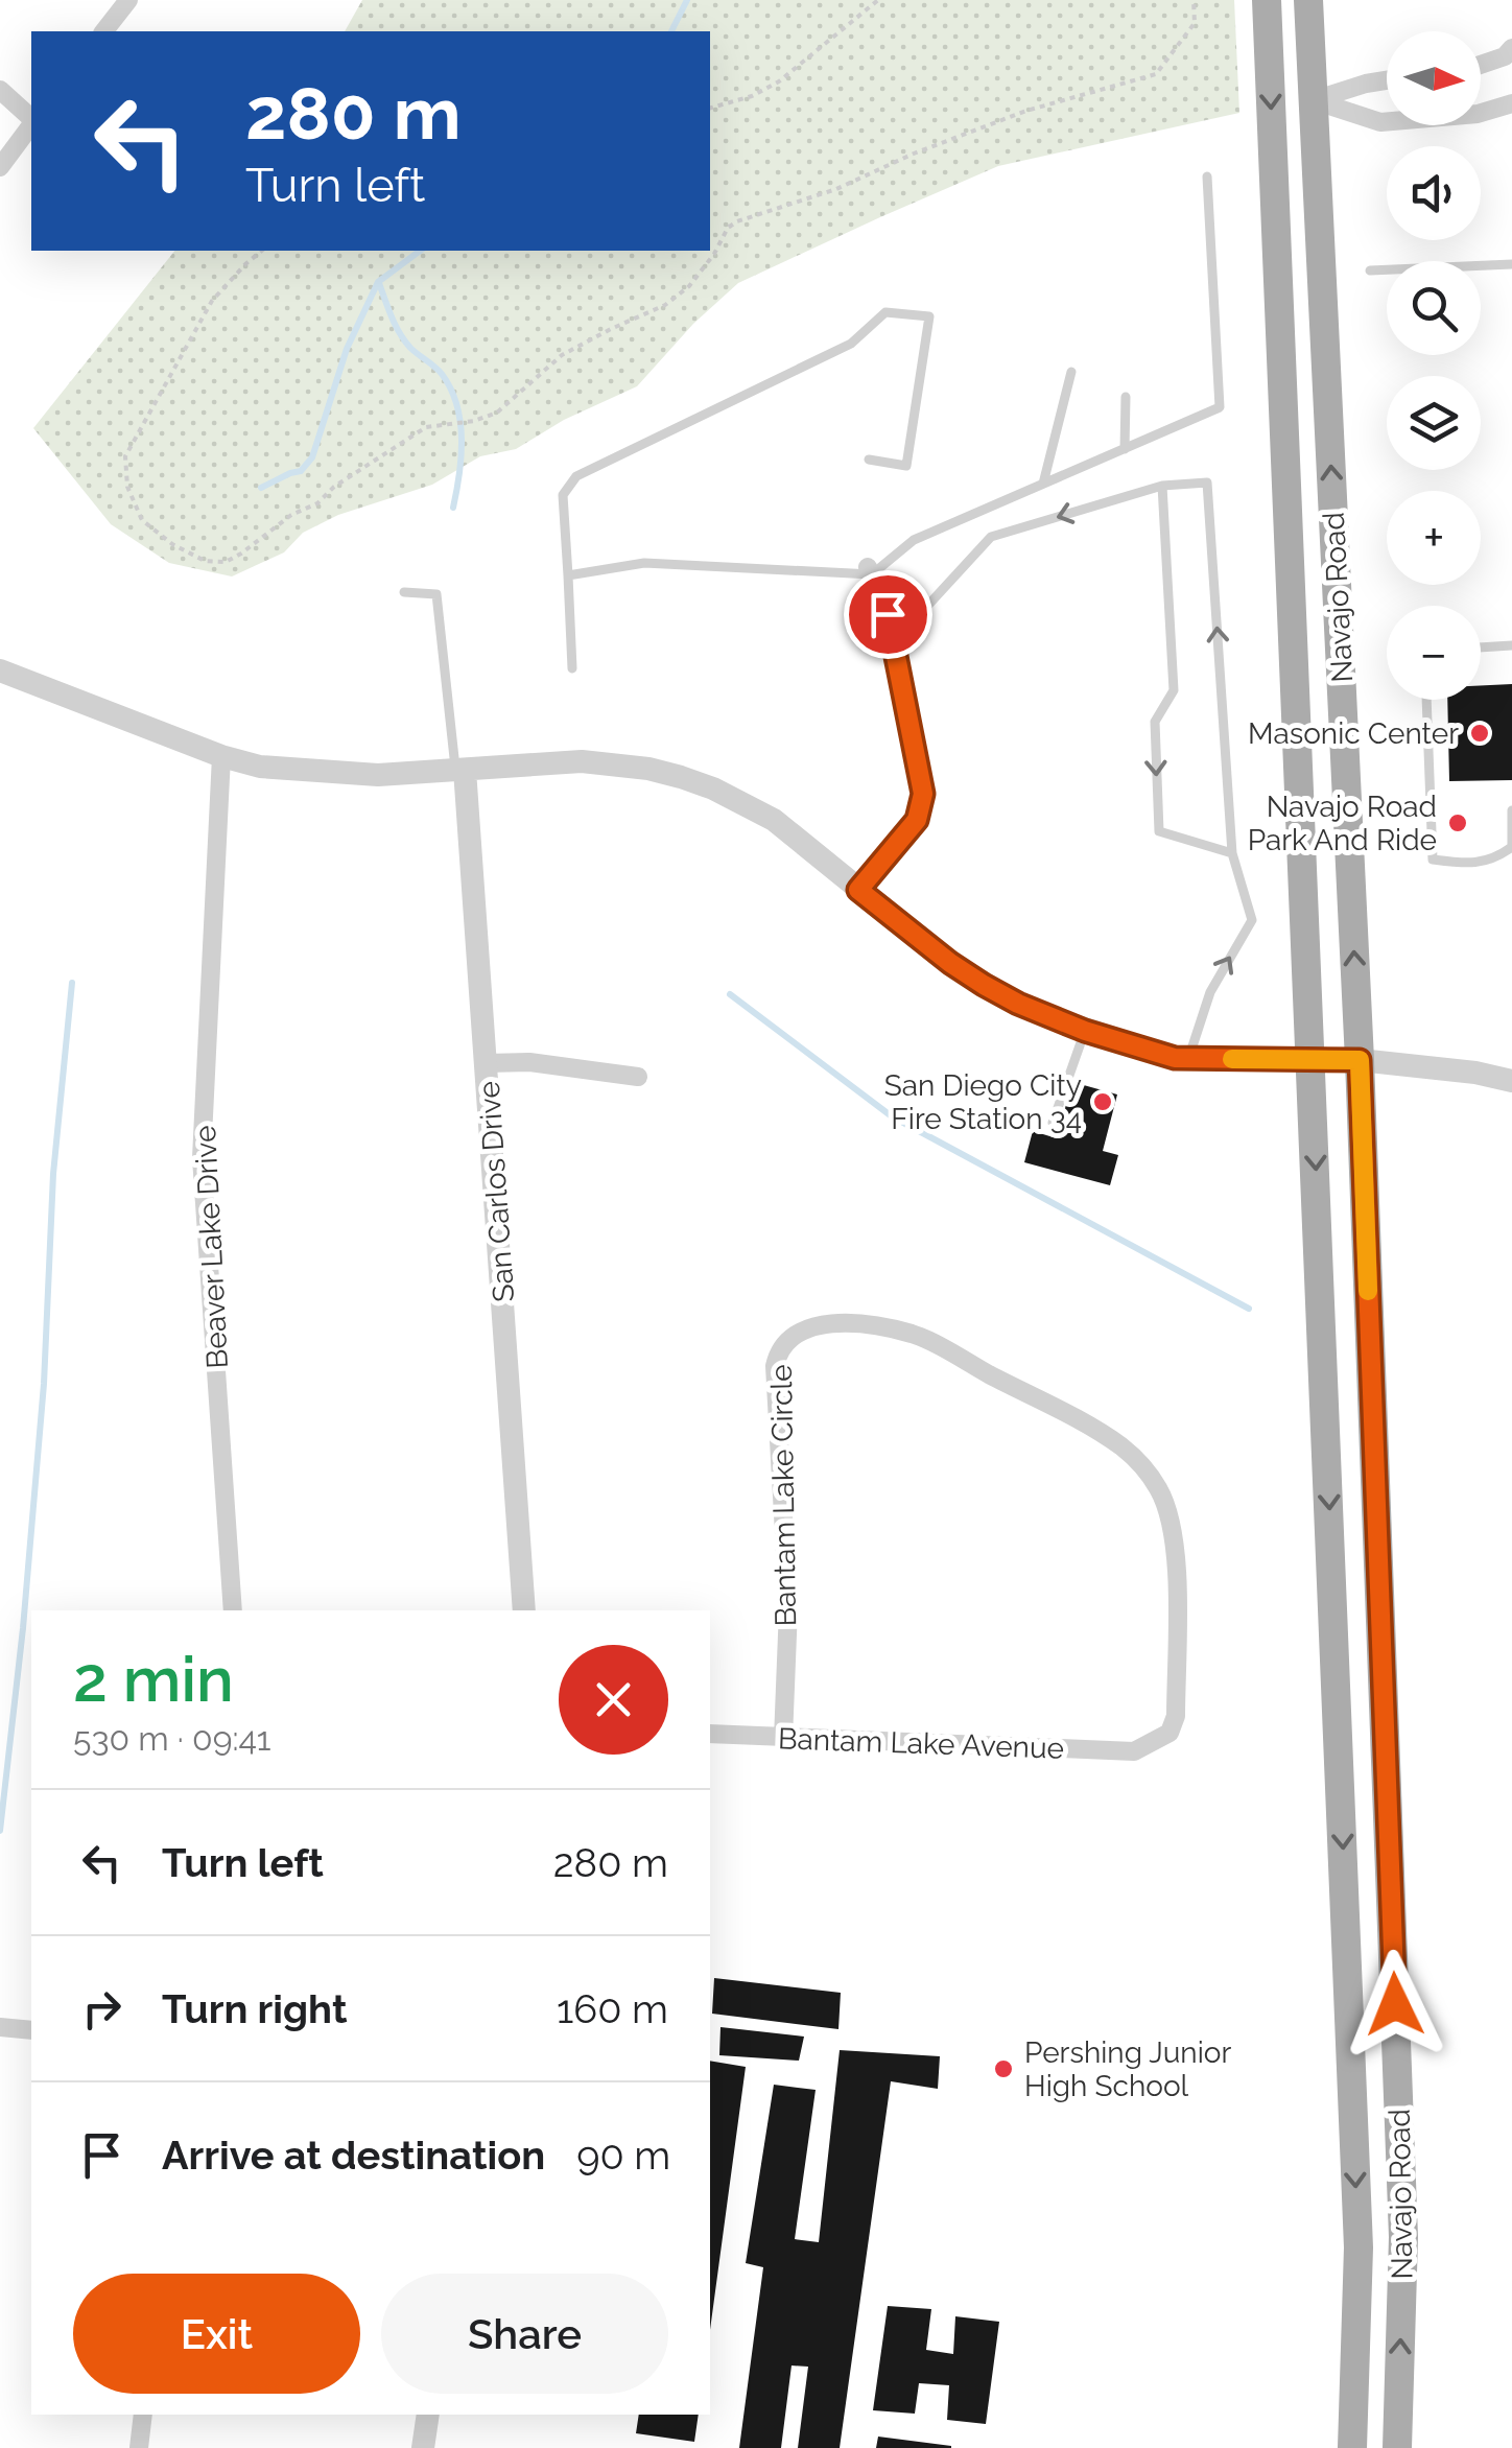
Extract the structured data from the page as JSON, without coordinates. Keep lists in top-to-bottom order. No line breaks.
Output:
{"streets":{"main road":["Navajo Road"],"street":["San Carlos Drive","Beaver Lake Drive","Bantam Lake Circle","Bantam Lake Avenue"]},"crossings":[["Bantam Lake Circle","Bantam Lake Avenue"]],"places":["Masonic Center","Navajo Road Park And Ride","San Diego City Fire Station 34","Pershing Junior High School"],"north":"right","page":{"map_buttons":["+","−"],"turn":["280 m","Turn left"],"heading":["2 min","530 m · 09:41"],"list":[{"name":"Turn left","value":"280 m"},{"name":"Turn right","value":"160 m"},{"name":"Arrive at destination","value":"90 m"}],"buttons":["Exit","Share"]}}
